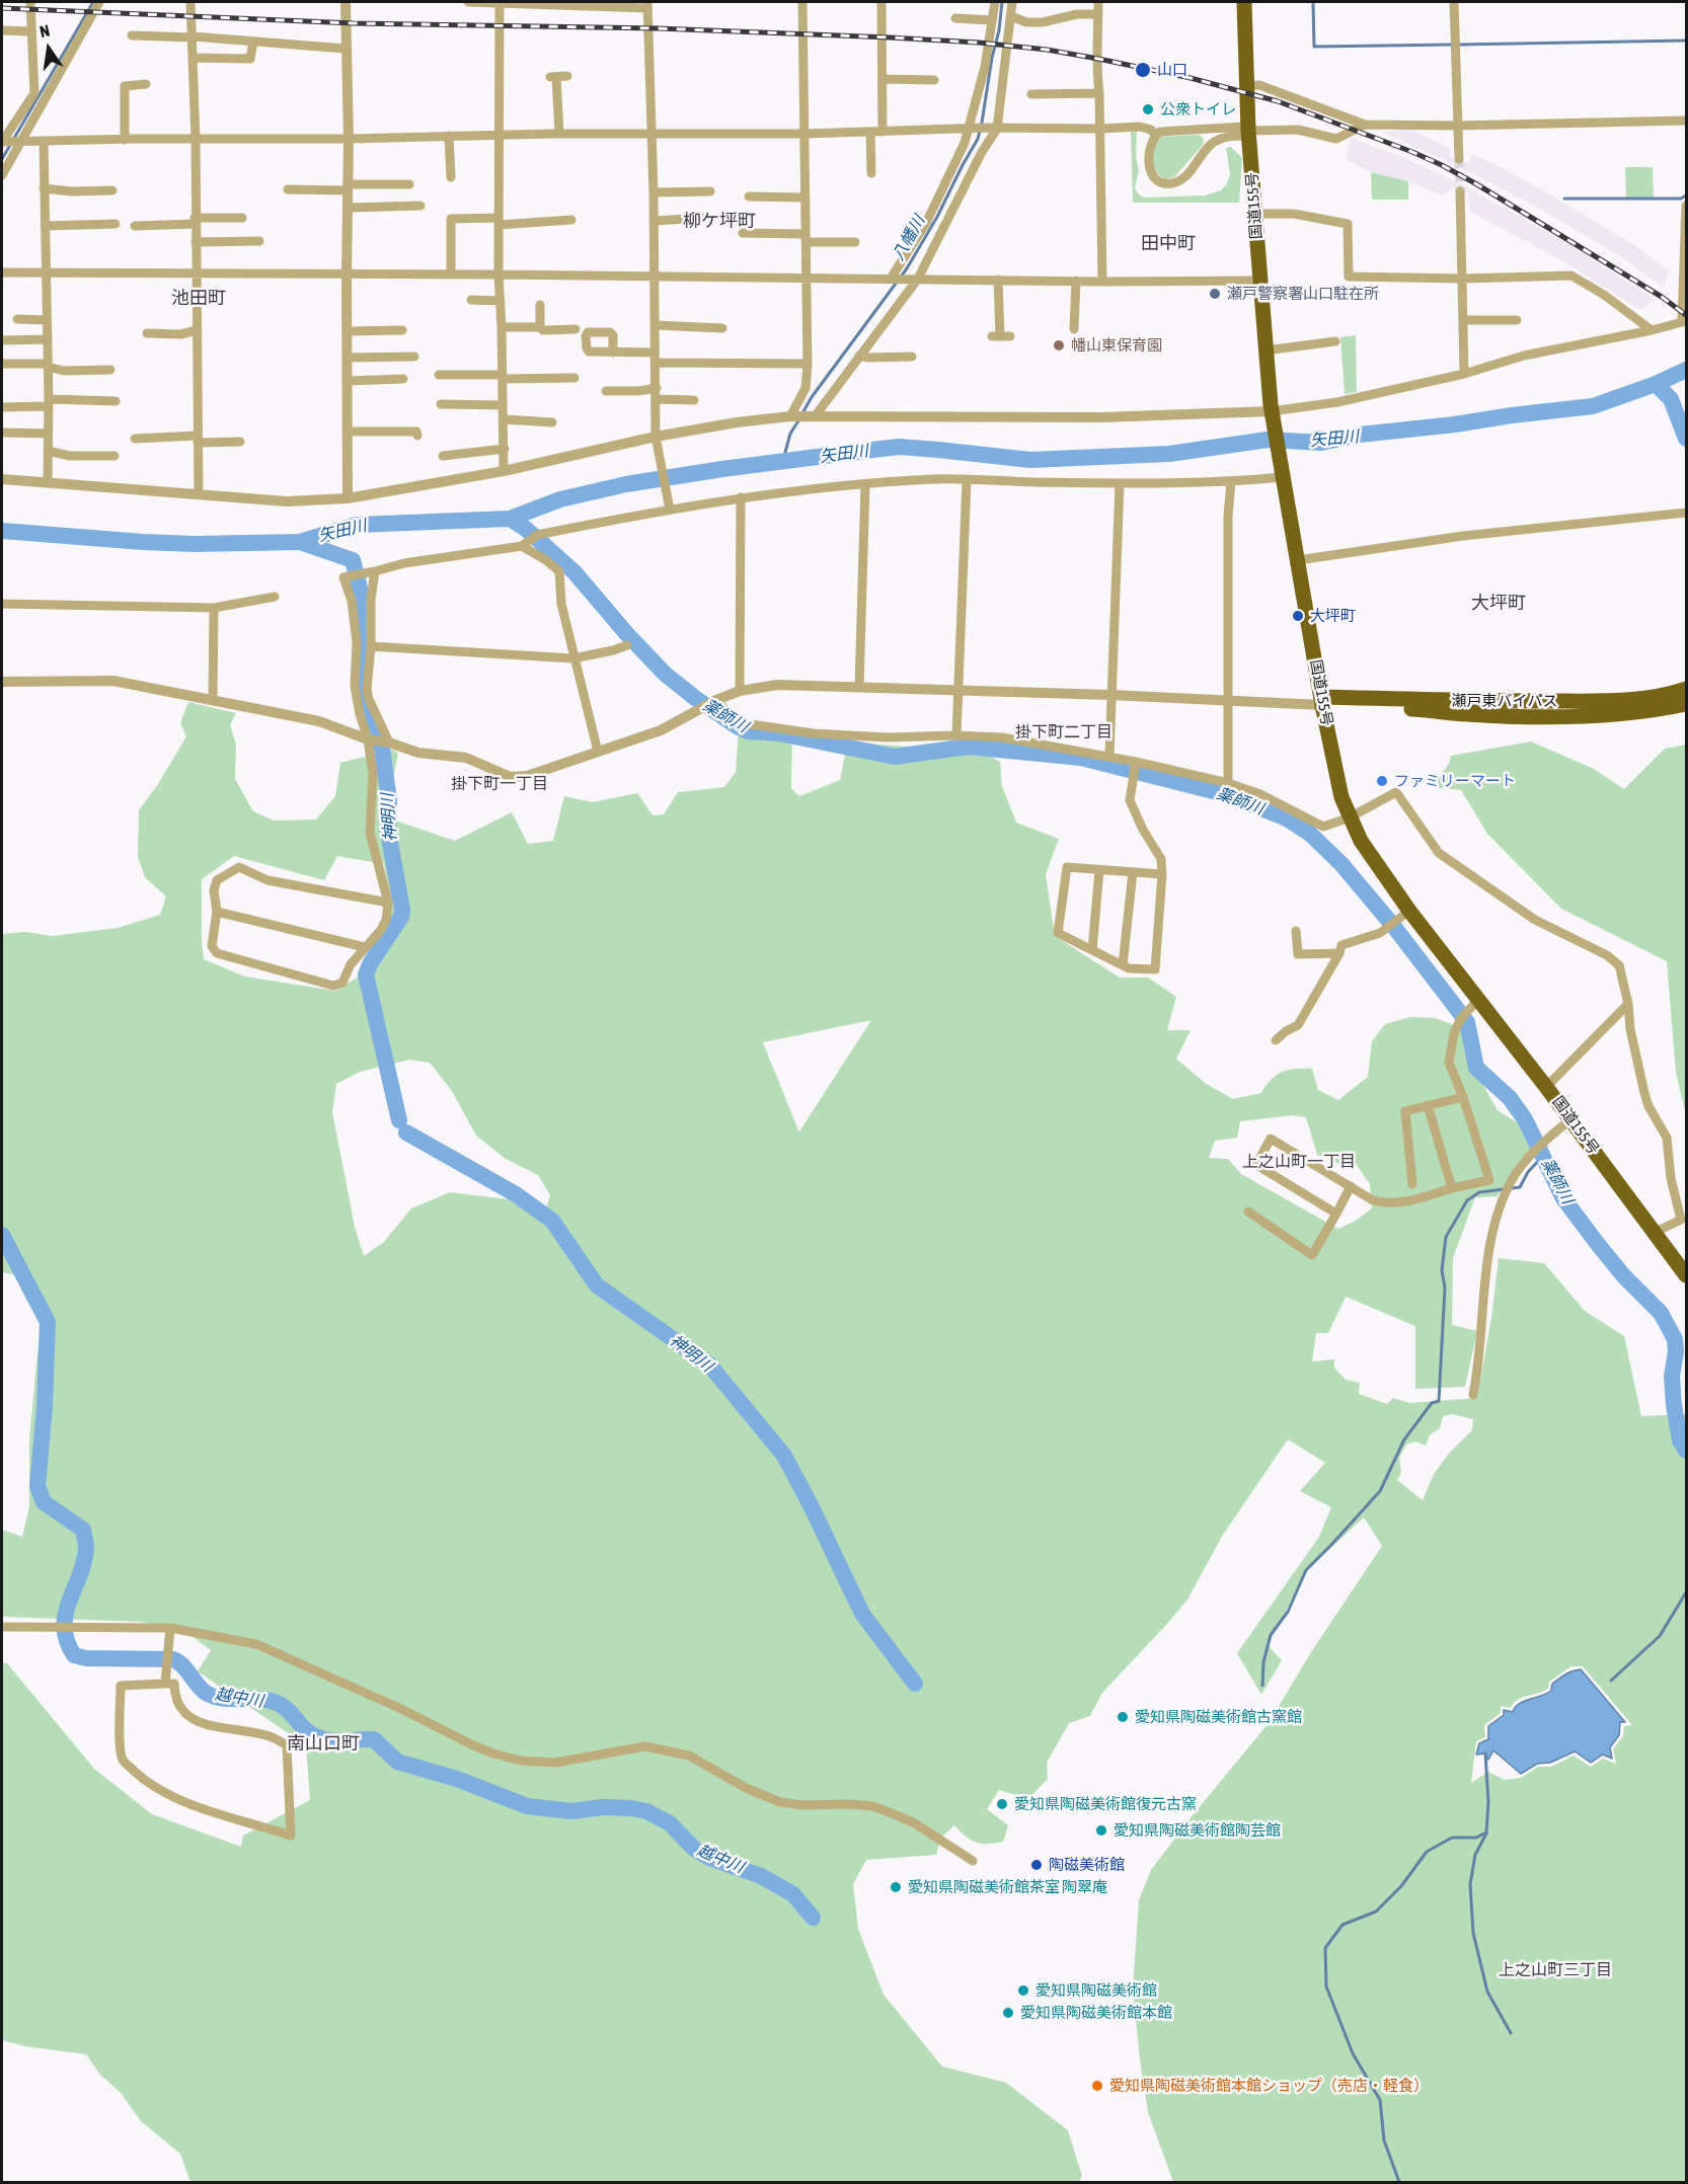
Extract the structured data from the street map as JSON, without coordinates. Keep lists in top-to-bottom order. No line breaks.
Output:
{"streets":{"highway":["国道155号","瀬戸東バイパス"]},"crossings":[["国道155号","瀬戸東バイパス"]],"districts":["柳ケ坪町","田中町","池田町","大坪町","掛下町二丁目","掛下町一丁目","上之山町一丁目","南山口町","上之山町三丁目"],"water":["八幡川","矢田川","薬師川","神明川","越中川"],"places":["山口","公衆トイレ","瀬戸警察署山口駐在所","幡山東保育園","大坪町","ファミリーマート","愛知県陶磁美術館古窯館","愛知県陶磁美術館復元古窯","愛知県陶磁美術館陶芸館","陶磁美術館","愛知県陶磁美術館茶室 陶翠庵","愛知県陶磁美術館","愛知県陶磁美術館本館","愛知県陶磁美術館本館ショップ（売店・軽食）"],"north":"top"}
